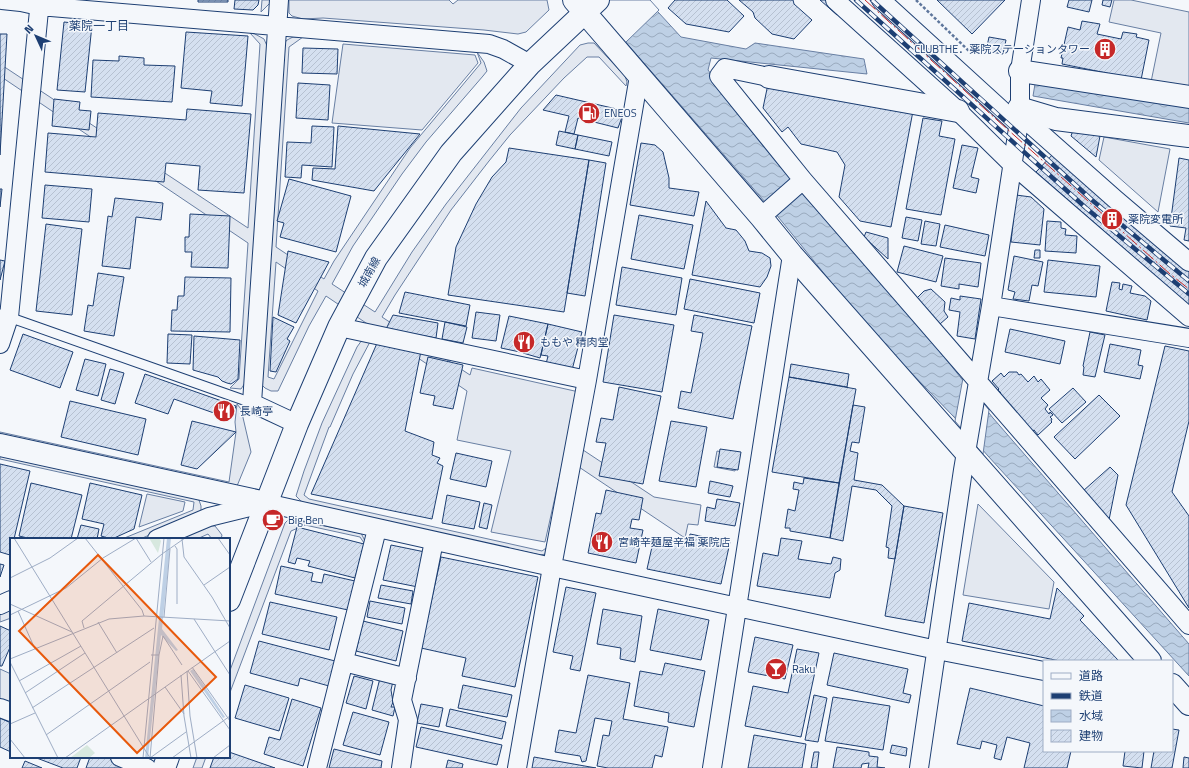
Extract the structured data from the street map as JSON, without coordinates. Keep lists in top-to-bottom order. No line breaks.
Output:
{"streets":{"street":["城南線"]},"districts":["薬院一丁目"],"places":{"building":["CLUBTHE．薬院ステーションタワー","薬院変電所"],"fuel station":["ENEOS"],"restaurant":["ももや 精肉堂","長崎亭","宮崎辛麺屋辛福 薬院店"],"cafe":["Big Ben"],"bar":["Raku"]},"legend":["道路","鉄道","水域","建物"],"north":"top left"}
